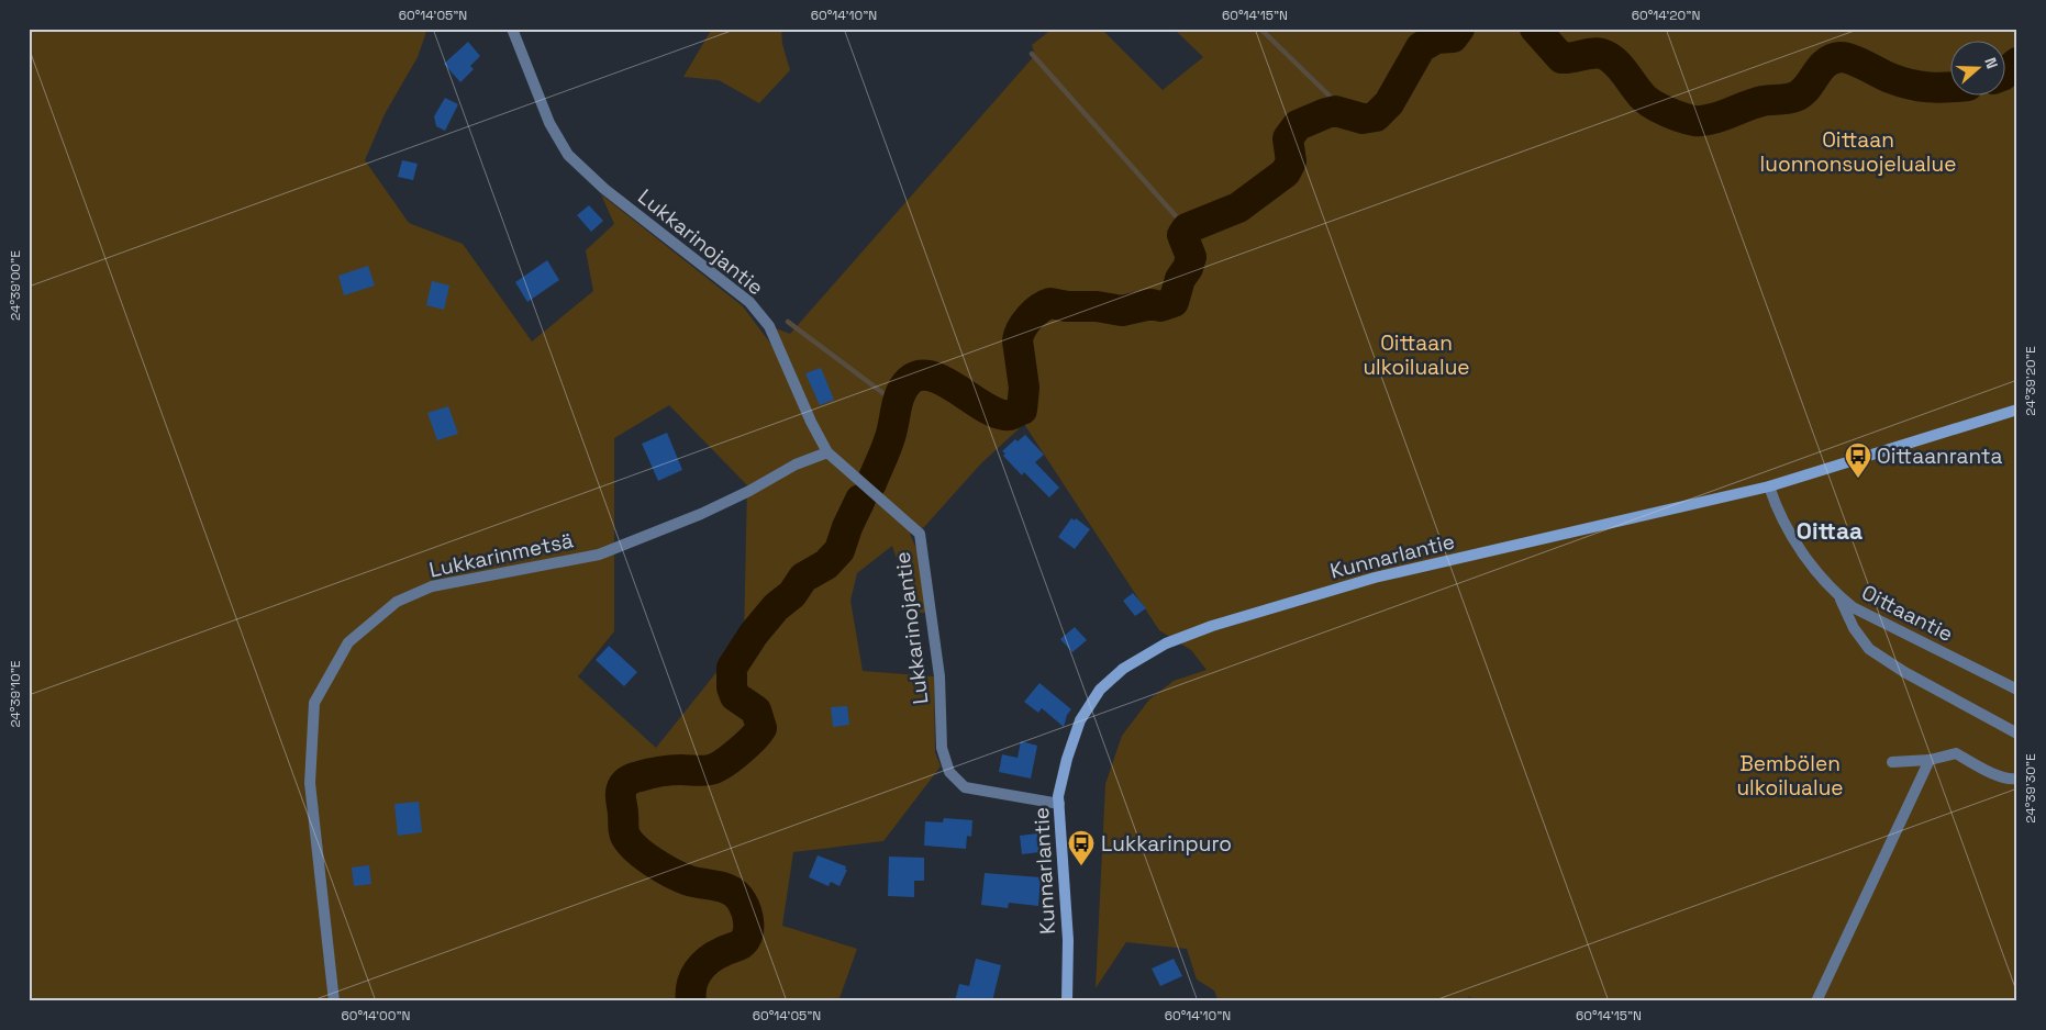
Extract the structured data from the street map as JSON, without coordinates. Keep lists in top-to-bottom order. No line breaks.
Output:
{"streets":{"main road":["Kunnarlantie"],"street":["Lukkarinojantie","Lukkarinmetsä","Oittaantie"]},"crossings":[["Lukkarinojantie","Lukkarinmetsä"],["Lukkarinojantie","Kunnarlantie"],["Kunnarlantie","Oittaantie"]],"districts":["Oittaa"],"parks":["Oittaan luonnonsuojelualue","Oittaan ulkoilualue","Bembölen ulkoilualue"],"places":{"bus stop":["Oittaanranta","Lukkarinpuro"]},"north":"right","coordinates":["60°14'05\"N","60°14'10\"N","60°14'15\"N","60°14'20\"N","24°39'00\"E","24°39'20\"E","24°39'10\"E","24°39'30\"E","60°14'00\"N"]}
